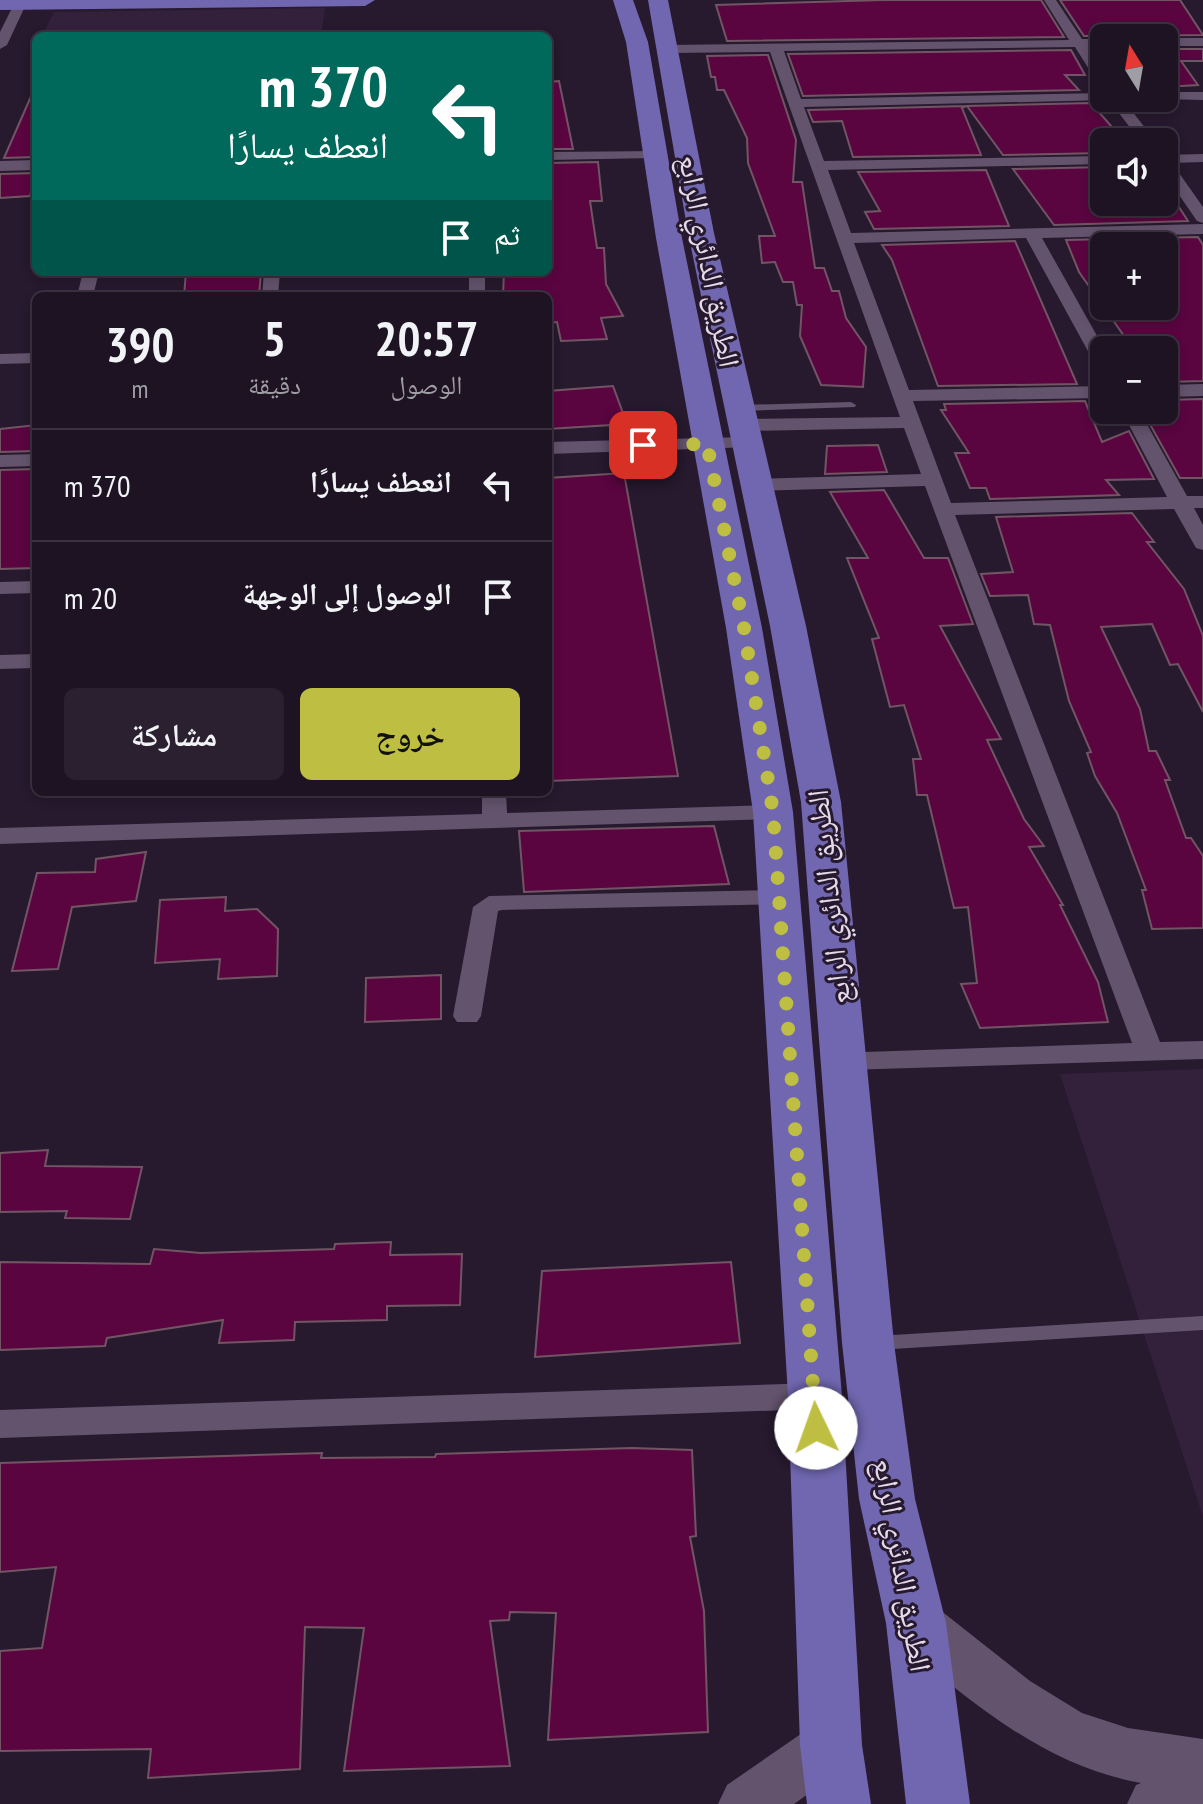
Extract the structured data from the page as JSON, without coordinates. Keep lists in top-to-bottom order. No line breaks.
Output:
{"streets":{"main road":["الطريق الدائري الرابع"]},"north":"top","page":{"map_buttons":["+","−"],"turn":["370 m","انعطف يسارًا"],"then":"ثم","eta":["20:57","الوصول","5","دقيقة","390","m"],"list":[{"name":"انعطف يسارًا","value":"370 m"},{"name":"الوصول إلى الوجهة","value":"20 m"}],"buttons":["خروج","مشاركة"]}}
